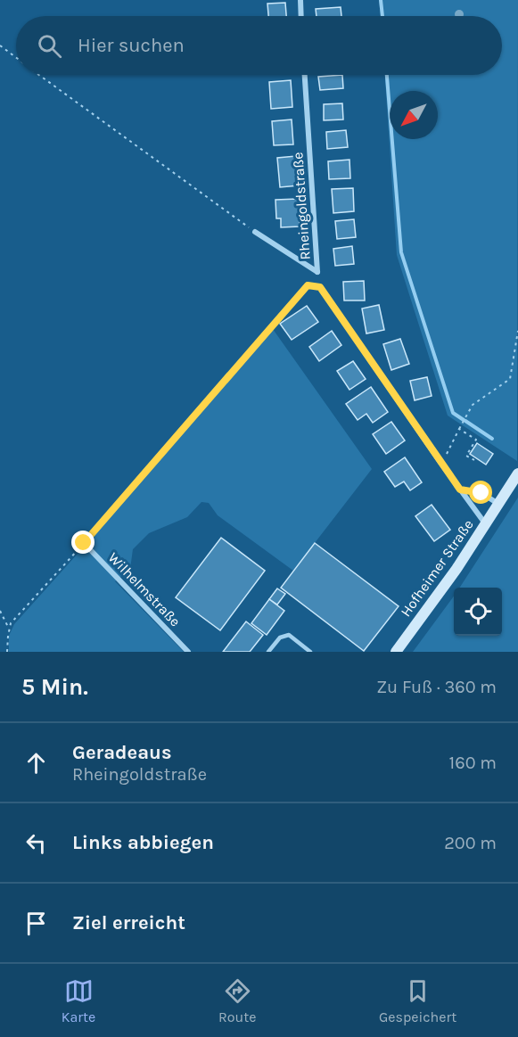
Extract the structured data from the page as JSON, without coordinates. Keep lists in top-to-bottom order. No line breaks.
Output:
{"streets":{"main road":["Hofheimer Straße"],"street":["Rheingoldstraße","Wilhelmstraße"]},"north":"bottom left","page":{"search":"Hier suchen","heading":["5 Min.","Zu Fuß · 360 m"],"list":[["Geradeaus","Rheingoldstraße","160 m"],["Links abbiegen","200 m"],"Ziel erreicht"],"nav":["Karte","Route","Gespeichert"]}}
